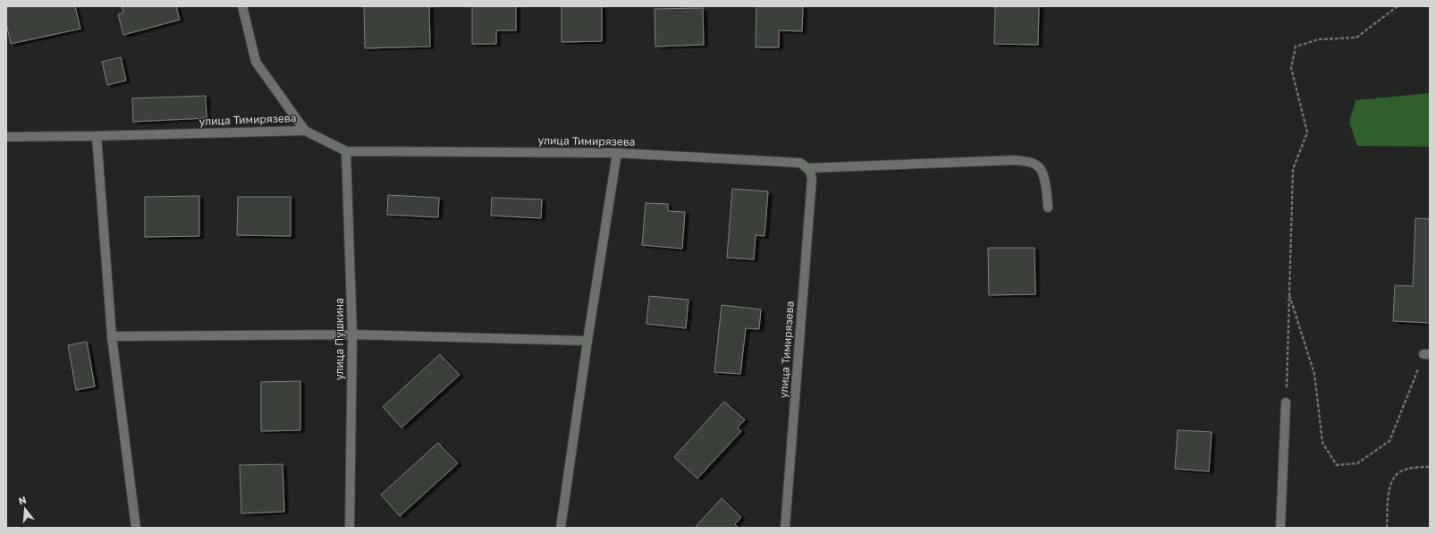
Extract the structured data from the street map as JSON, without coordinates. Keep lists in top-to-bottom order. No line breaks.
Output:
{"streets":{"street":["улица Тимирязева","улица Пушкина"]},"crossings":[["улица Тимирязева","улица Пушкина"]],"north":"top"}
